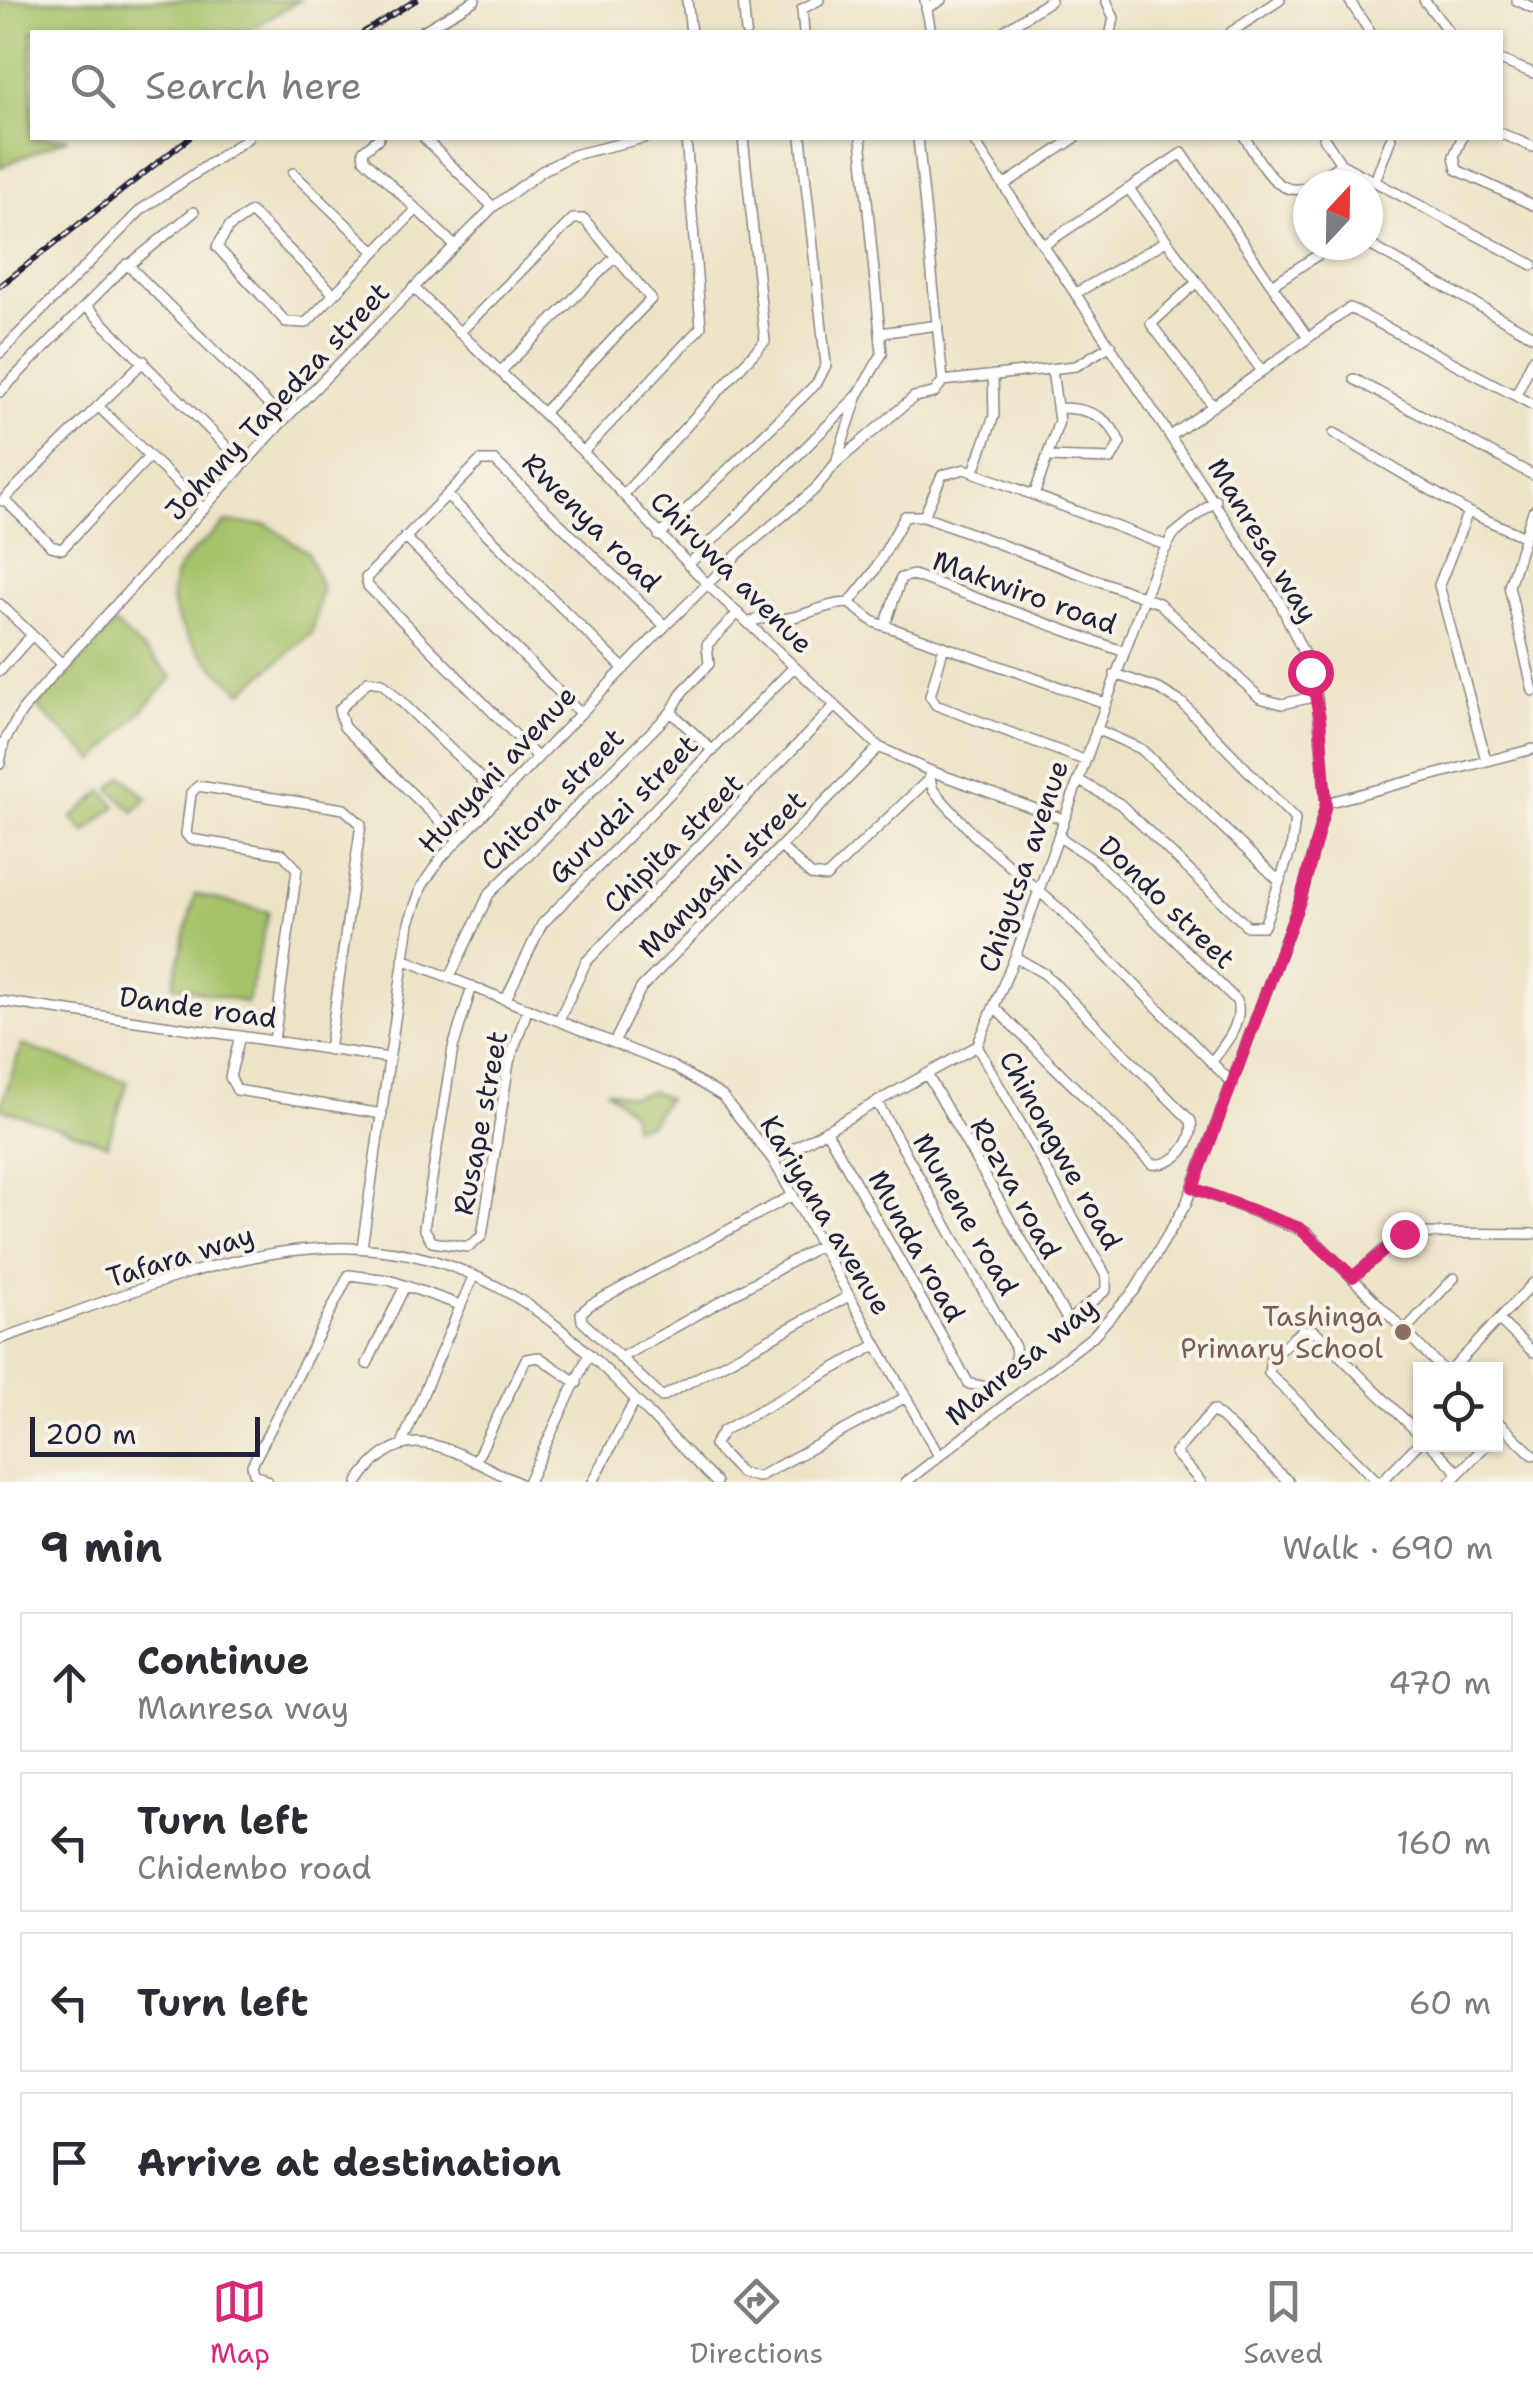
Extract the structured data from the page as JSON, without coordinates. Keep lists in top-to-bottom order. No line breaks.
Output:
{"streets":{"street":["Johnny Tapedza street","Rwenya road","Manresa way","Chiruwa avenue","Makwiro road","Hunyani avenue","Chitora street","Gurudzi street","Chipita street","Chigutsa avenue","Manyashi street","Dondo street","Dande road","Rusape street","Chinongwe road","Rozva road","Munene road","Kariyana avenue","Munda road","Tafara way"]},"crossings":[["Johnny Tapedza street","Chiruwa avenue"],["Rwenya road","Hunyani avenue"],["Manresa way","Chigutsa avenue"],["Manresa way","Kariyana avenue"],["Chiruwa avenue","Hunyani avenue"],["Chiruwa avenue","Chitora street"],["Chiruwa avenue","Gurudzi street"],["Chiruwa avenue","Chipita street"],["Chiruwa avenue","Chigutsa avenue"],["Chiruwa avenue","Manyashi street"],["Makwiro road","Chigutsa avenue"],["Hunyani avenue","Dande road"],["Hunyani avenue","Kariyana avenue"],["Hunyani avenue","Tafara way"],["Chitora street","Kariyana avenue"],["Gurudzi street","Kariyana avenue"],["Chipita street","Kariyana avenue"],["Chigutsa avenue","Dondo street"],["Chigutsa avenue","Chinongwe road"],["Manyashi street","Kariyana avenue"],["Rusape street","Kariyana avenue"],["Chinongwe road","Rozva road"],["Munene road","Munda road"]],"places":["Tashinga Primary School"],"scale_bar":"200 m","north":"top","page":{"search":"Search here","scale":"200 m","heading":["9 min","Walk · 690 m"],"list":[["Continue","Manresa way","470 m"],["Turn left","Chidembo road","160 m"],["Turn left","60 m"],"Arrive at destination"],"nav":["Map","Directions","Saved"]}}
